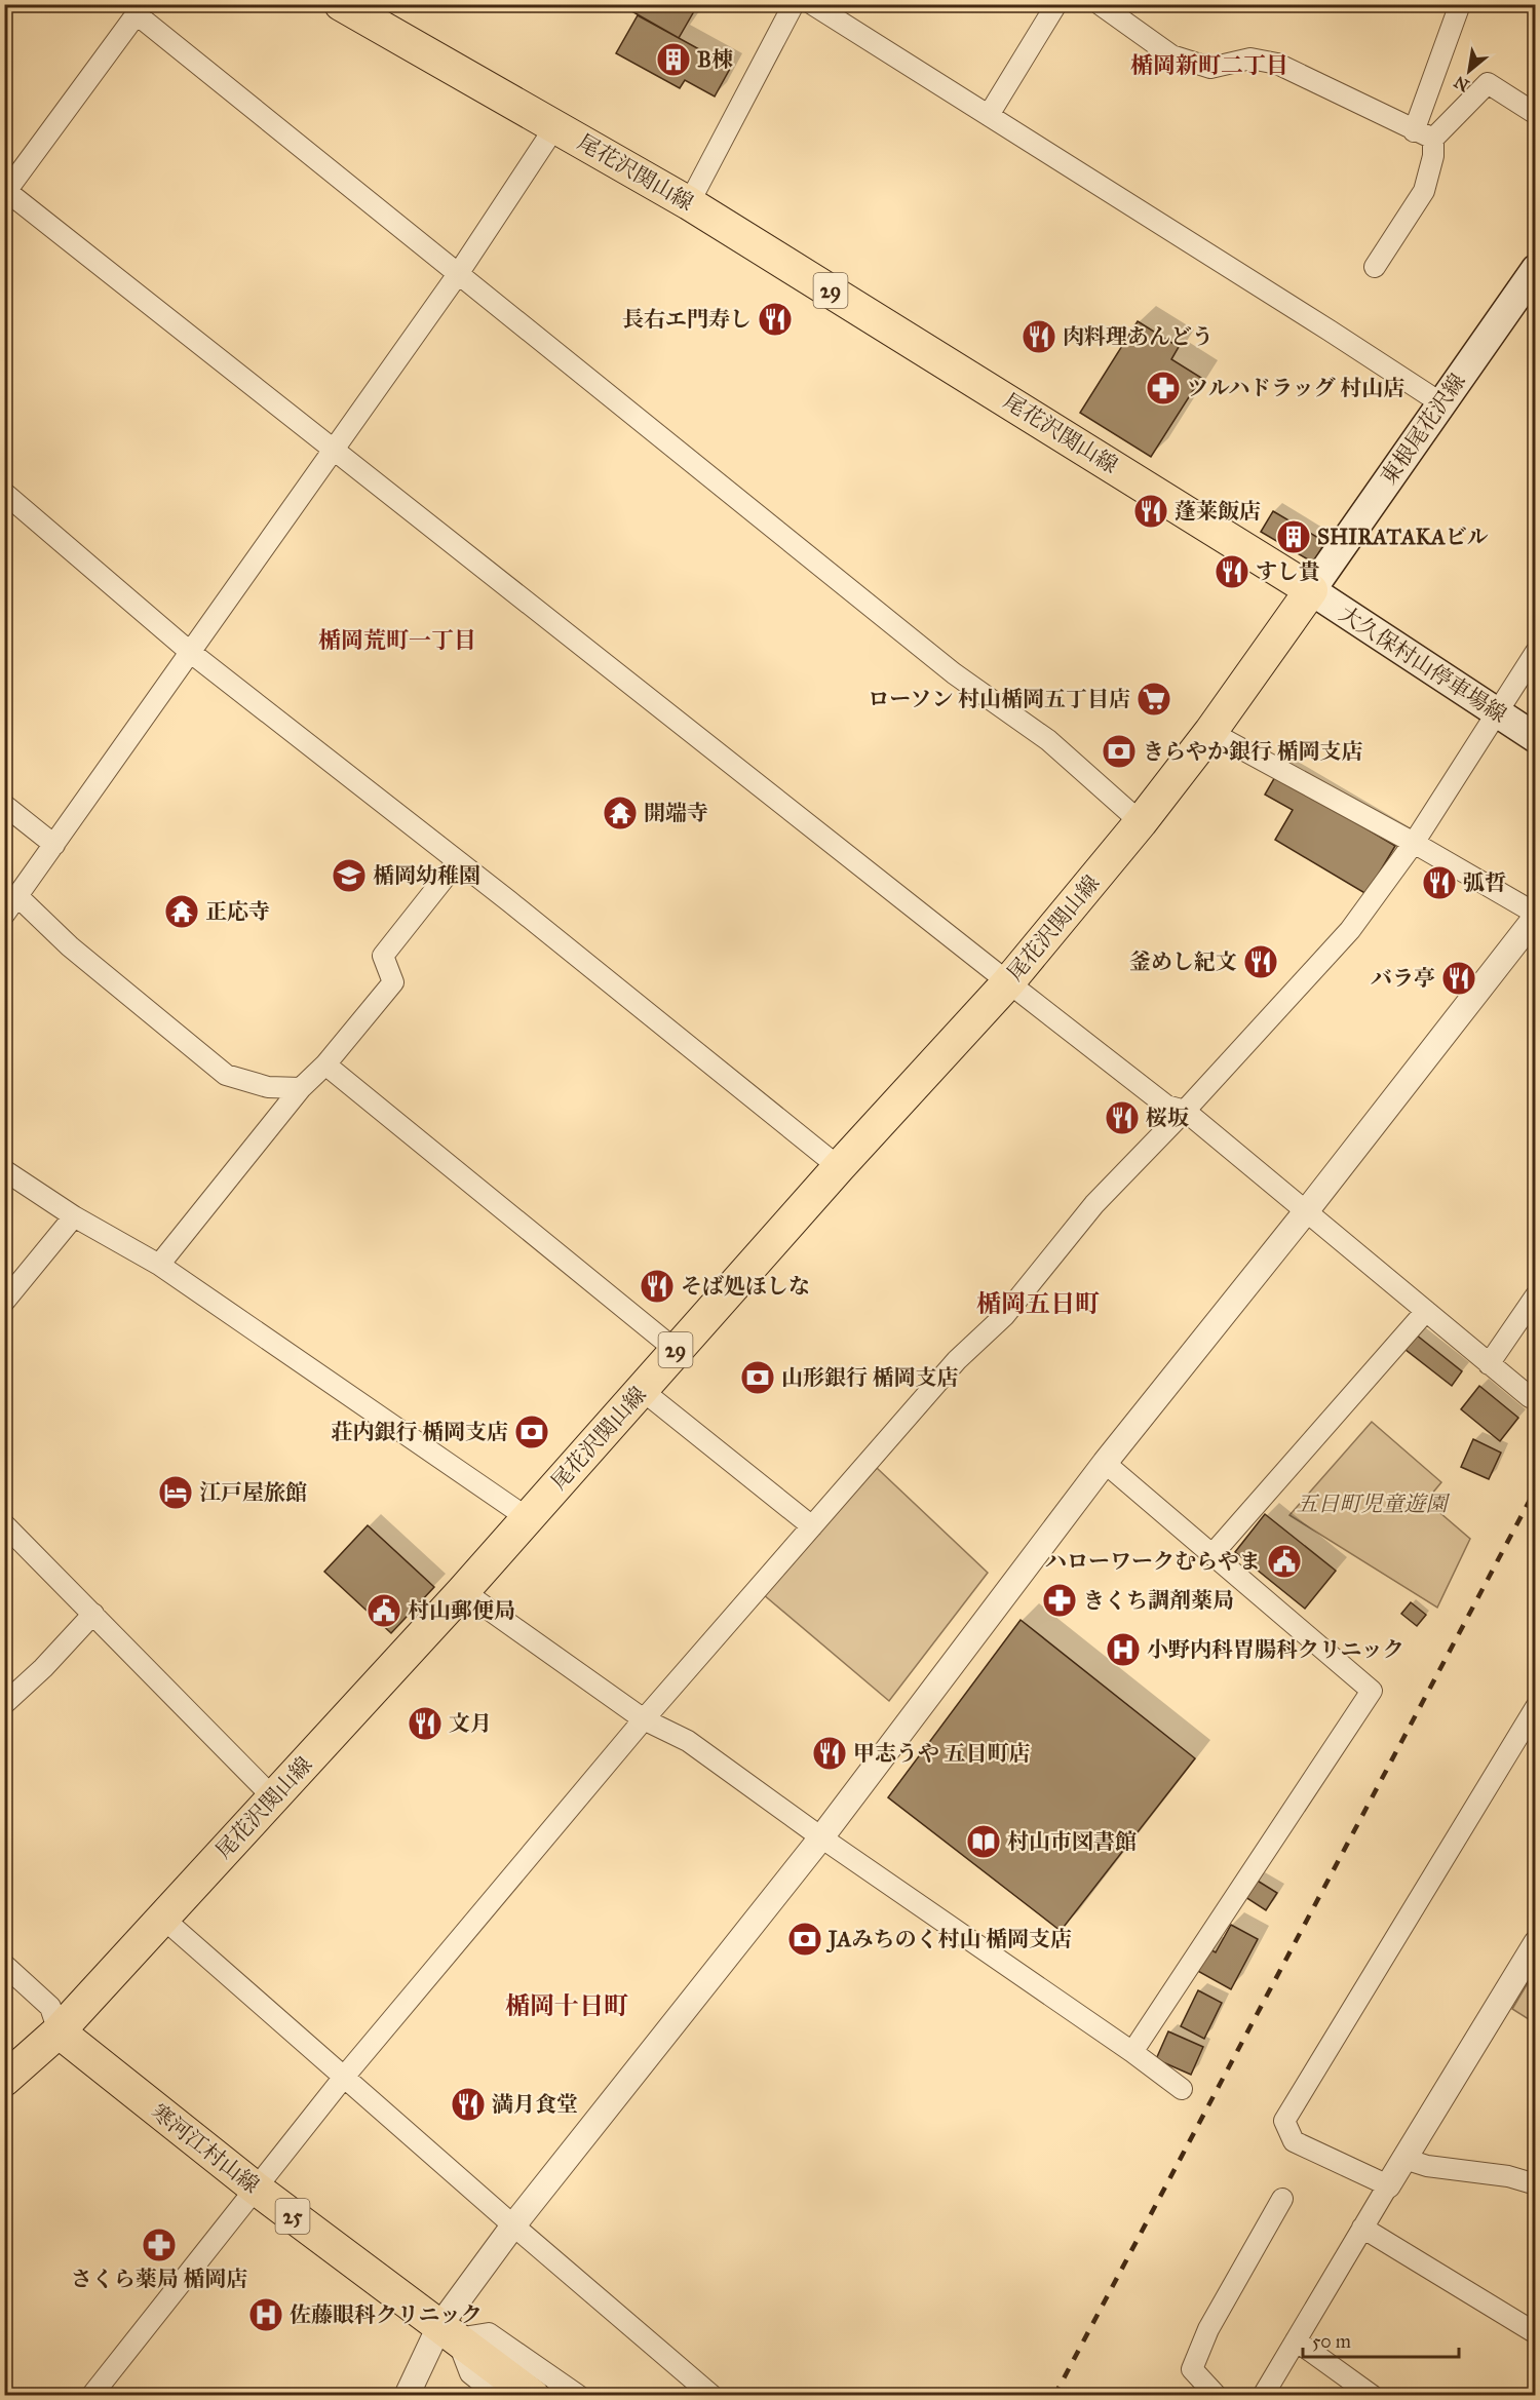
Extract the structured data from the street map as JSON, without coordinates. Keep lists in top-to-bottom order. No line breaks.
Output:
{"streets":{"main road":["尾花沢関山線","29","東根尾花沢線","大久保村山停車場線","寒河江村山線","25"]},"crossings":[["尾花沢関山線","東根尾花沢線"],["尾花沢関山線","大久保村山停車場線"],["尾花沢関山線","寒河江村山線"],["東根尾花沢線","大久保村山停車場線"]],"districts":["楯岡新町二丁目","楯岡荒町一丁目","楯岡五日町","楯岡十日町"],"parks":["五日町児童遊園"],"places":{"building":["B棟","SHIRATAKAビル"],"restaurant":["長右エ門寿し","肉料理あんどう","蓬莱飯店","すし貴","弧哲","釜めし紀文","バラ亭","桜坂","そば処ほしな","文月","甲志うや 五日町店","満月食堂"],"pharmacy":["ツルハドラッグ 村山店","きくち調剤薬局","さくら薬局 楯岡店"],"supermarket":["ローソン 村山楯岡五丁目店"],"bank":["きらやか銀行 楯岡支店","山形銀行 楯岡支店","荘内銀行 楯岡支店","JAみちのく村山 楯岡支店"],"temple":["開端寺","正応寺"],"school or university":["楯岡幼稚園"],"hotel":["江戸屋旅館"],"public building":["ハローワークむらやま","村山郵便局"],"hospital":["小野内科胃腸科クリニック","佐藤眼科クリニック"],"library":["村山市図書館"]},"scale_bar":"50 m","north":"bottom left"}
